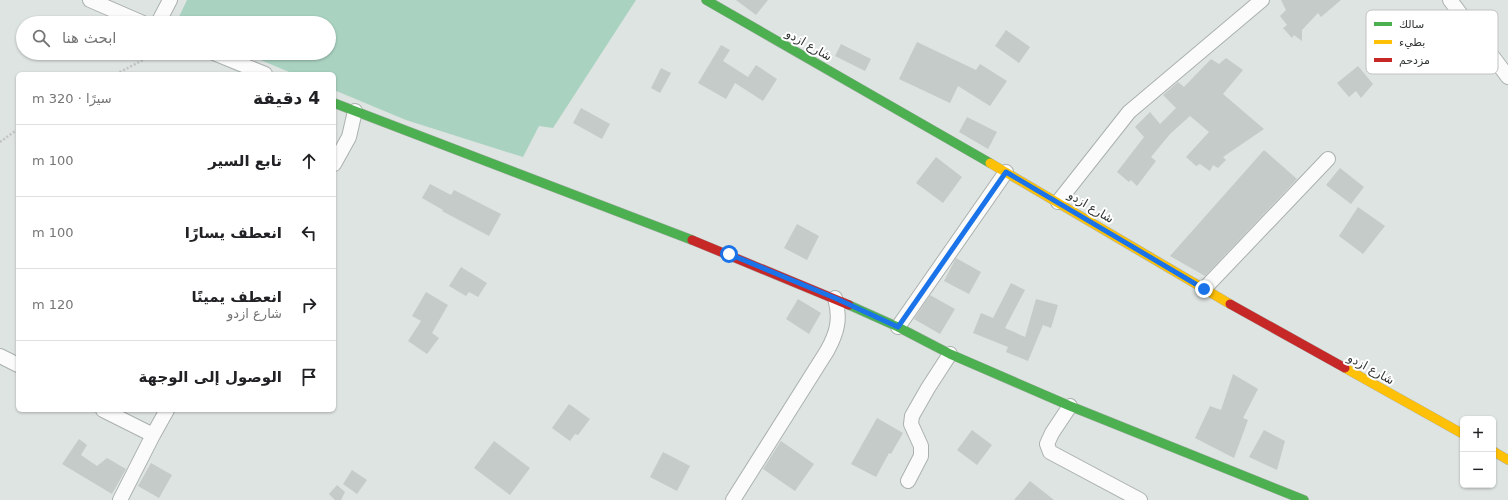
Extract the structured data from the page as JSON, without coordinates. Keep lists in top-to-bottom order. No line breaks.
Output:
{"streets":{"street":["شارع ازدو"]},"legend":["سالك","بطيء","مزدحم"],"page":{"search":"ابحث هنا","heading":["4 دقيقة","سيرًا · 320 m"],"list":[["تابع السير","100 m"],["انعطف يسارًا","100 m"],["انعطف يمينًا","شارع ازدو","120 m"],"الوصول إلى الوجهة"],"map_buttons":["+","−"]}}
